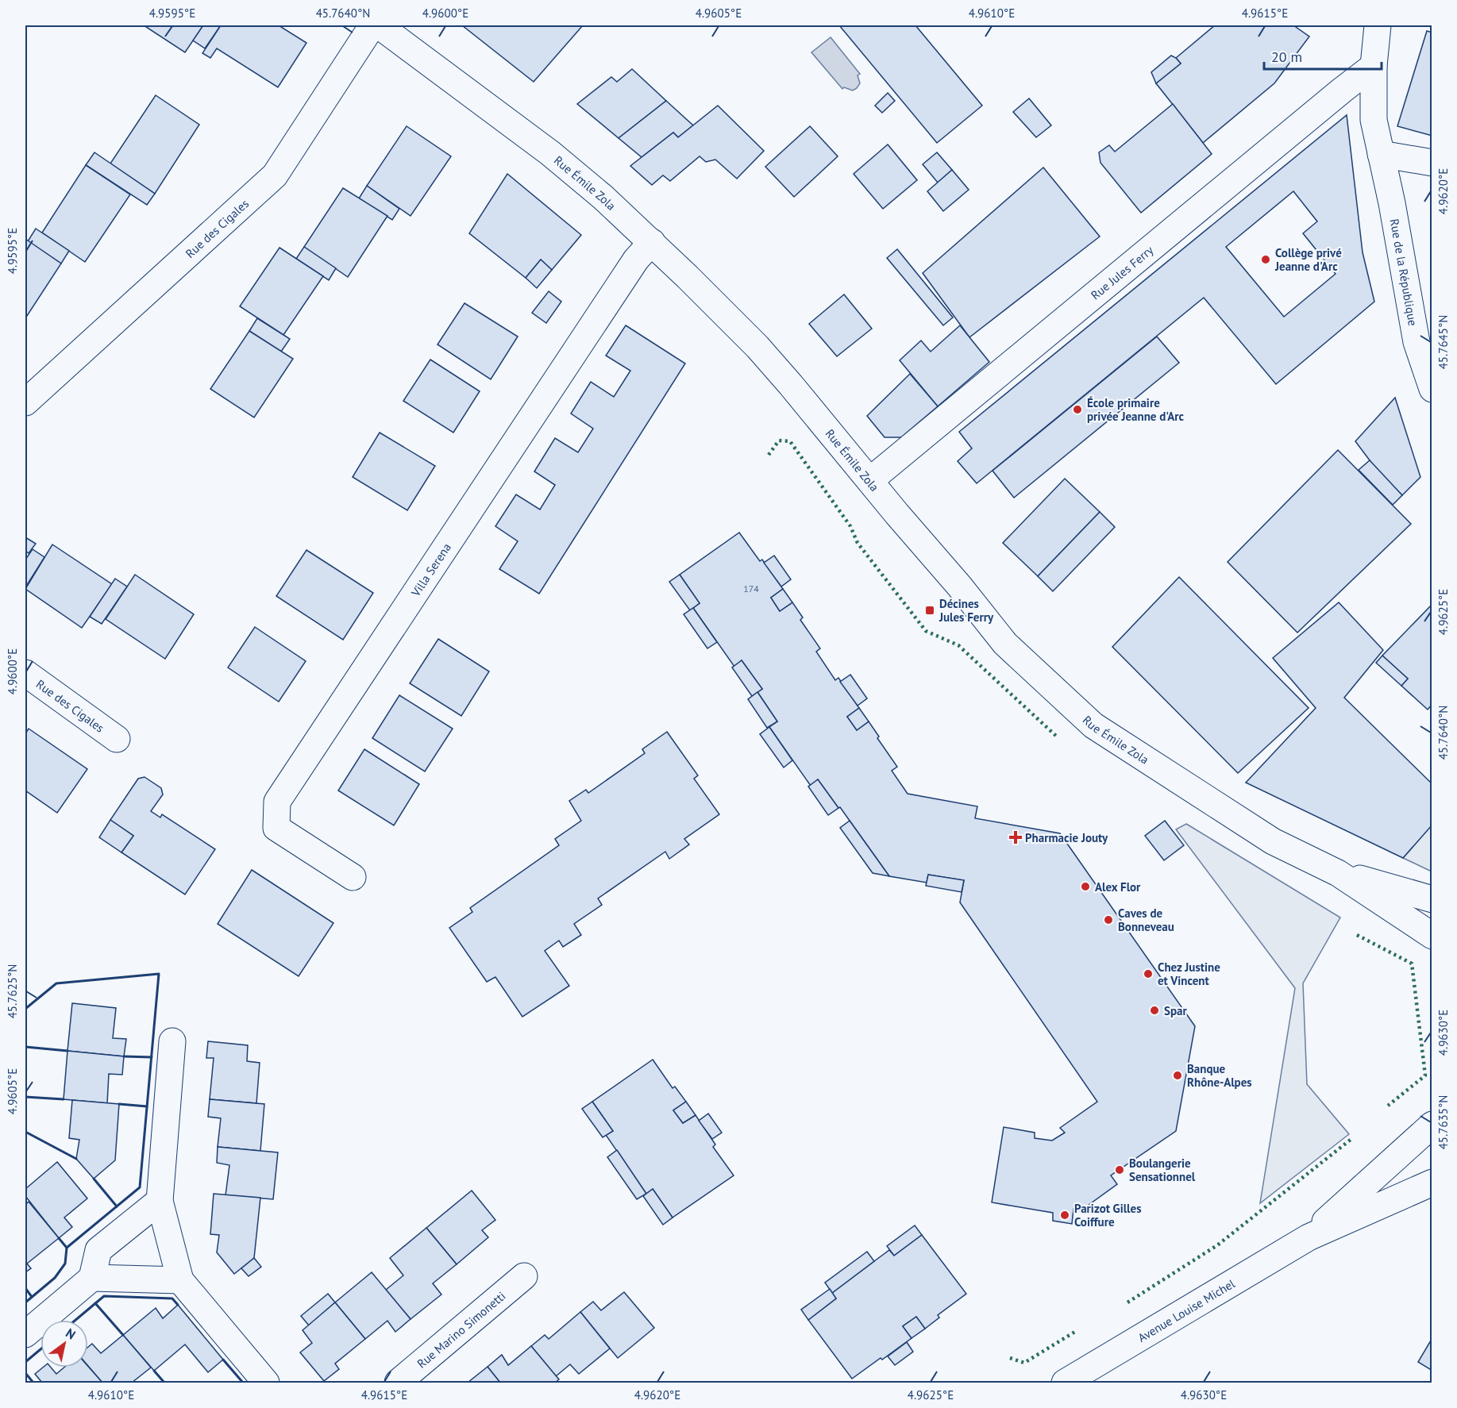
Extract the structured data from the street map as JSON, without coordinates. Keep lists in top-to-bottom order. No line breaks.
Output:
{"streets":{"street":["Rue Émile Zola","Rue des Cigales","Rue Jules Ferry","Rue de la République","Villa Serena","Avenue Louise Michel","Rue Marino Simonetti"]},"crossings":[["Rue Émile Zola","Rue Jules Ferry"],["Rue Émile Zola","Villa Serena"],["Rue Jules Ferry","Rue de la République"]],"places":{"other":["Collège privé Jeanne d'Arc","École primaire privée Jeanne d'Arc","Alex Flor","Caves de Bonneveau","Chez Justine et Vincent","Spar","Banque Rhône-Alpes","Boulangerie Sensationnel","Parizot Gilles Coiffure"],"transit":["Décines Jules Ferry"],"health":["Pharmacie Jouty"]},"house_numbers":["174"],"scale_bar":"20 m","north":"top right","coordinates":["4.9595°E","45.7640°N","4.9600°E","4.9605°E","4.9610°E","4.9615°E","4.9620°E","45.7645°N","4.9625°E","45.7625°N","4.9630°E","45.7635°N"]}
